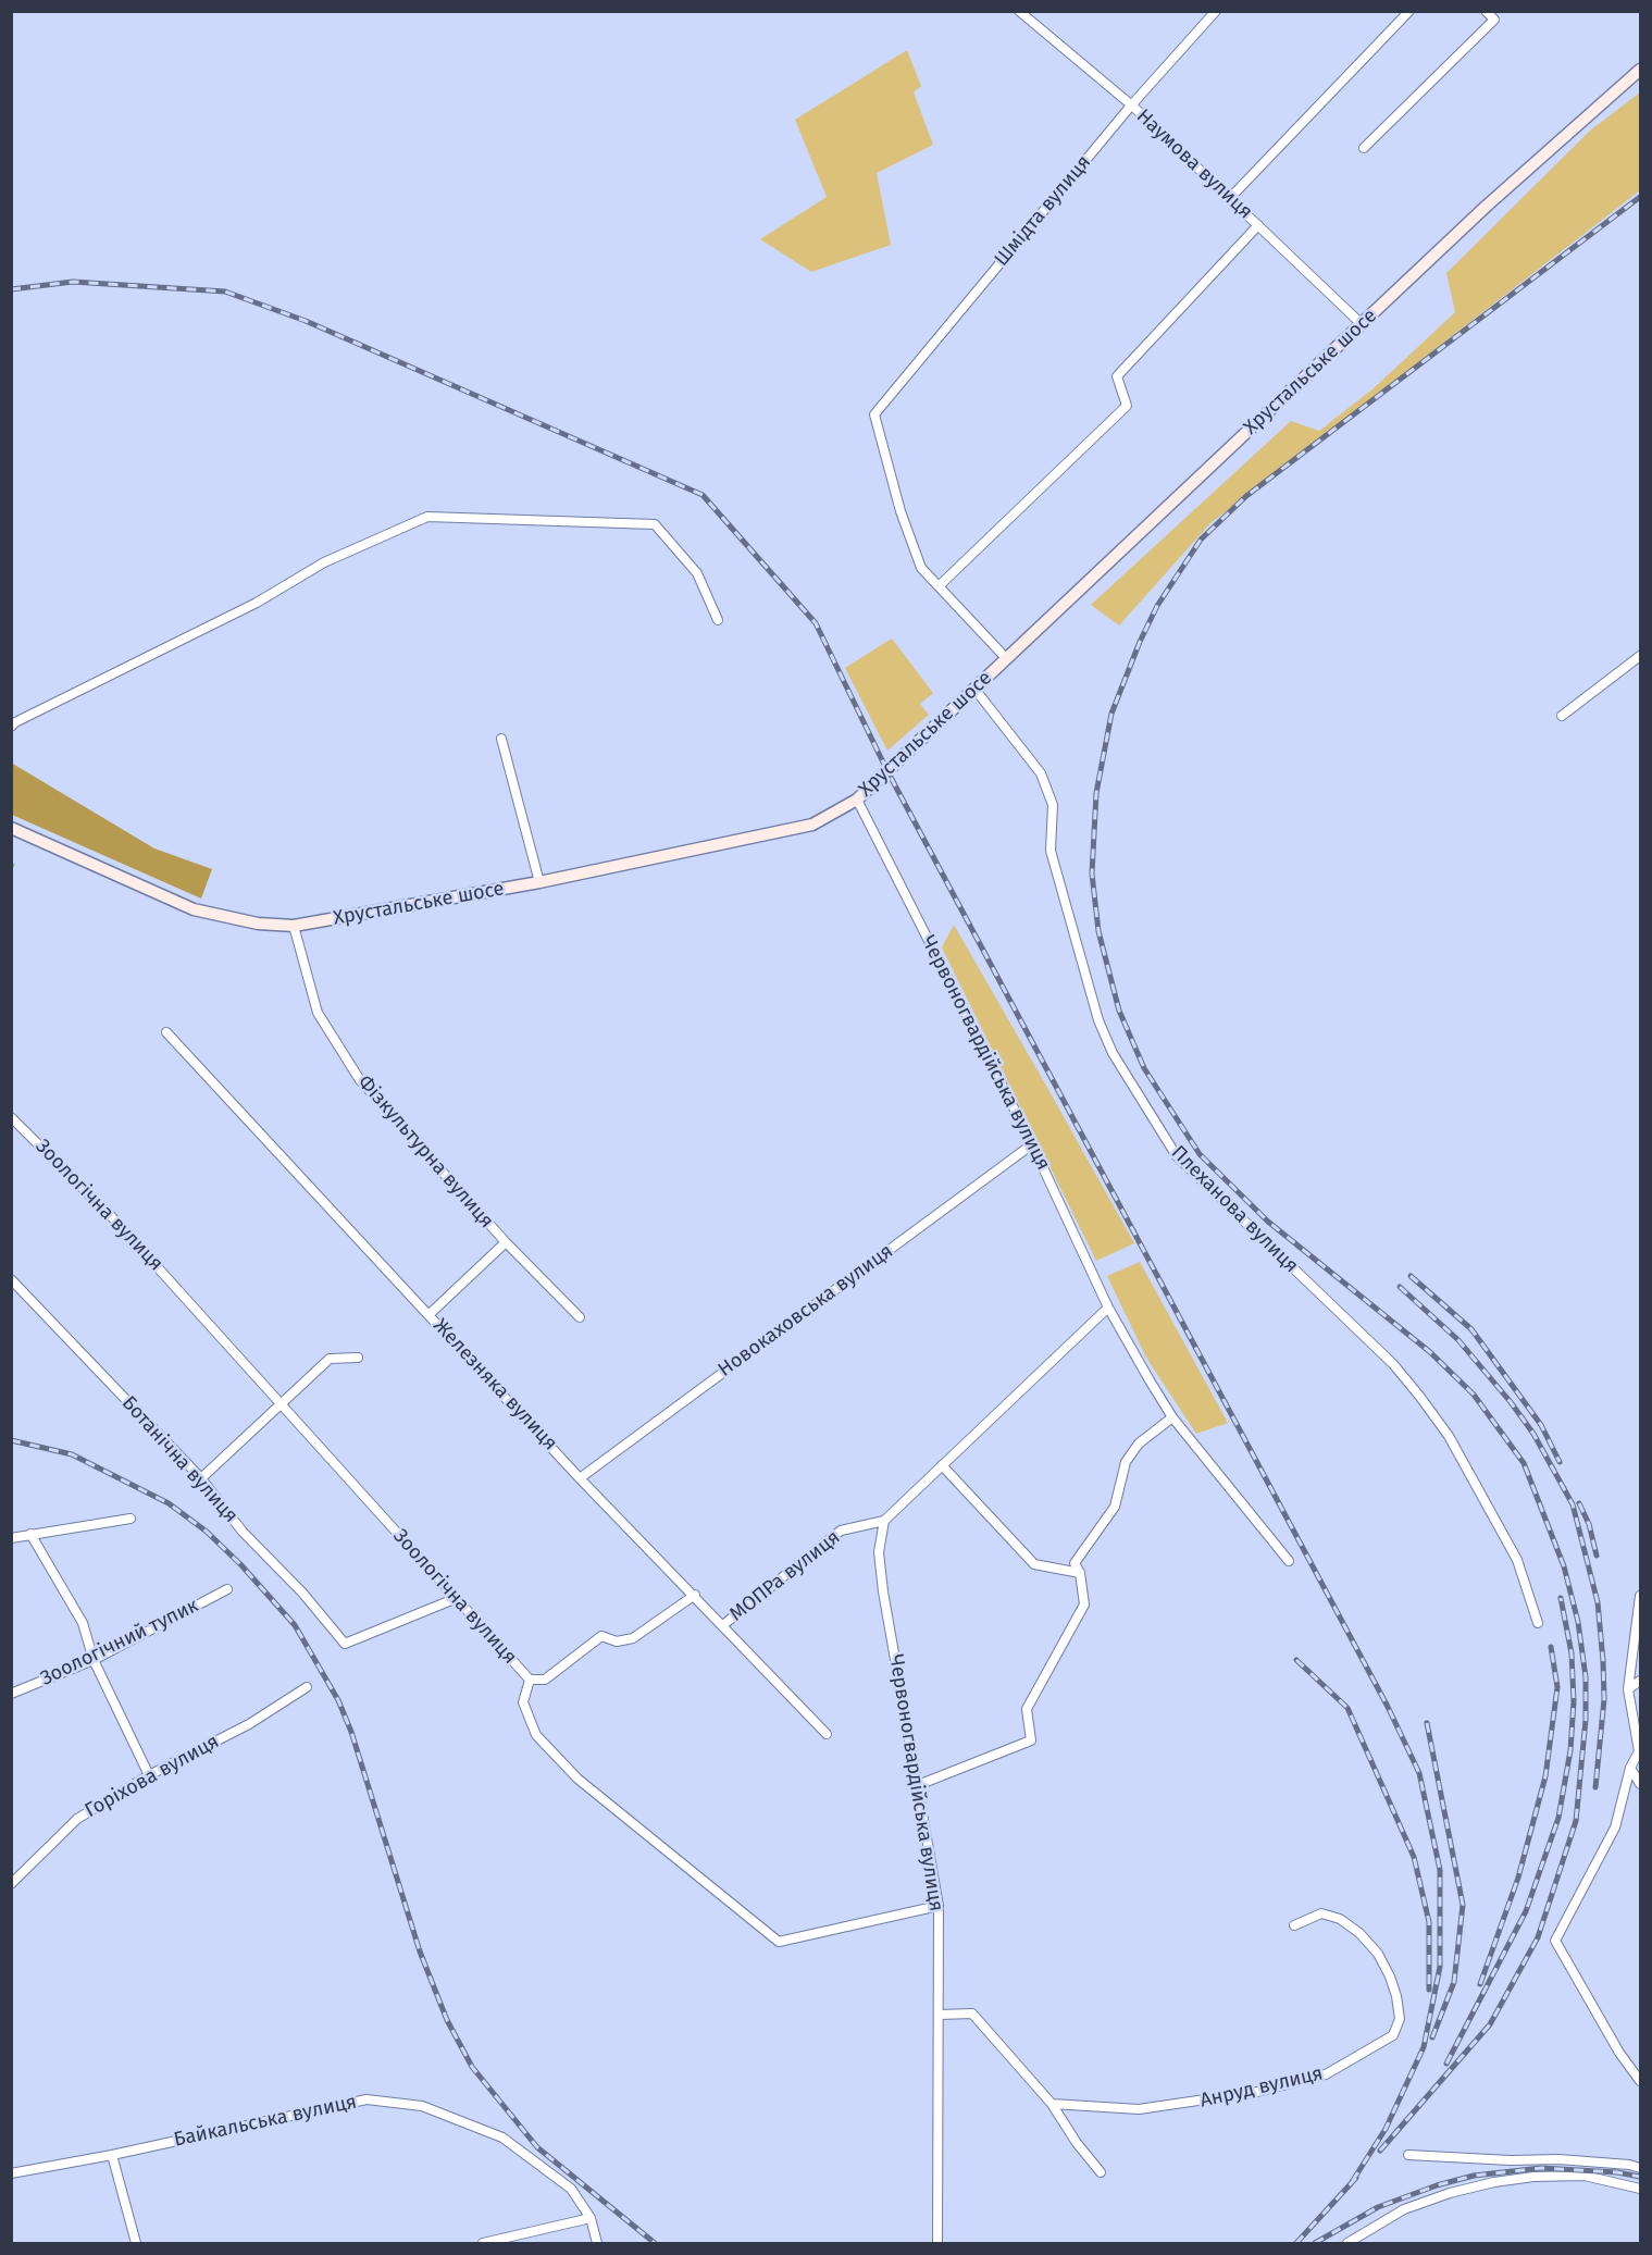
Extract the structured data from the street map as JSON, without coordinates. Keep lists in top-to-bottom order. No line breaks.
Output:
{"streets":{"street":["Наумова вулиця","Шмідта вулиця","Хрустальське шосе","Червоногвардійська вулиця","Фізкультурна вулиця","Зоологічна вулиця","Плеханова вулиця","Новокаховська вулиця","Железняка вулиця","Ботанічна вулиця","МОПРа вулиця","Зоологічний тупик","Горіхова вулиця","Анруд вулиця","Байкальська вулиця"]},"crossings":[["Наумова вулиця","Шмідта вулиця"],["Наумова вулиця","Хрустальське шосе"],["Хрустальське шосе","Червоногвардійська вулиця"],["Хрустальське шосе","Фізкультурна вулиця"],["Хрустальське шосе","Плеханова вулиця"],["Червоногвардійська вулиця","Зоологічна вулиця"],["Червоногвардійська вулиця","Новокаховська вулиця"],["Червоногвардійська вулиця","МОПРа вулиця"],["Зоологічна вулиця","Ботанічна вулиця"],["Новокаховська вулиця","Железняка вулиця"],["Железняка вулиця","МОПРа вулиця"]]}
